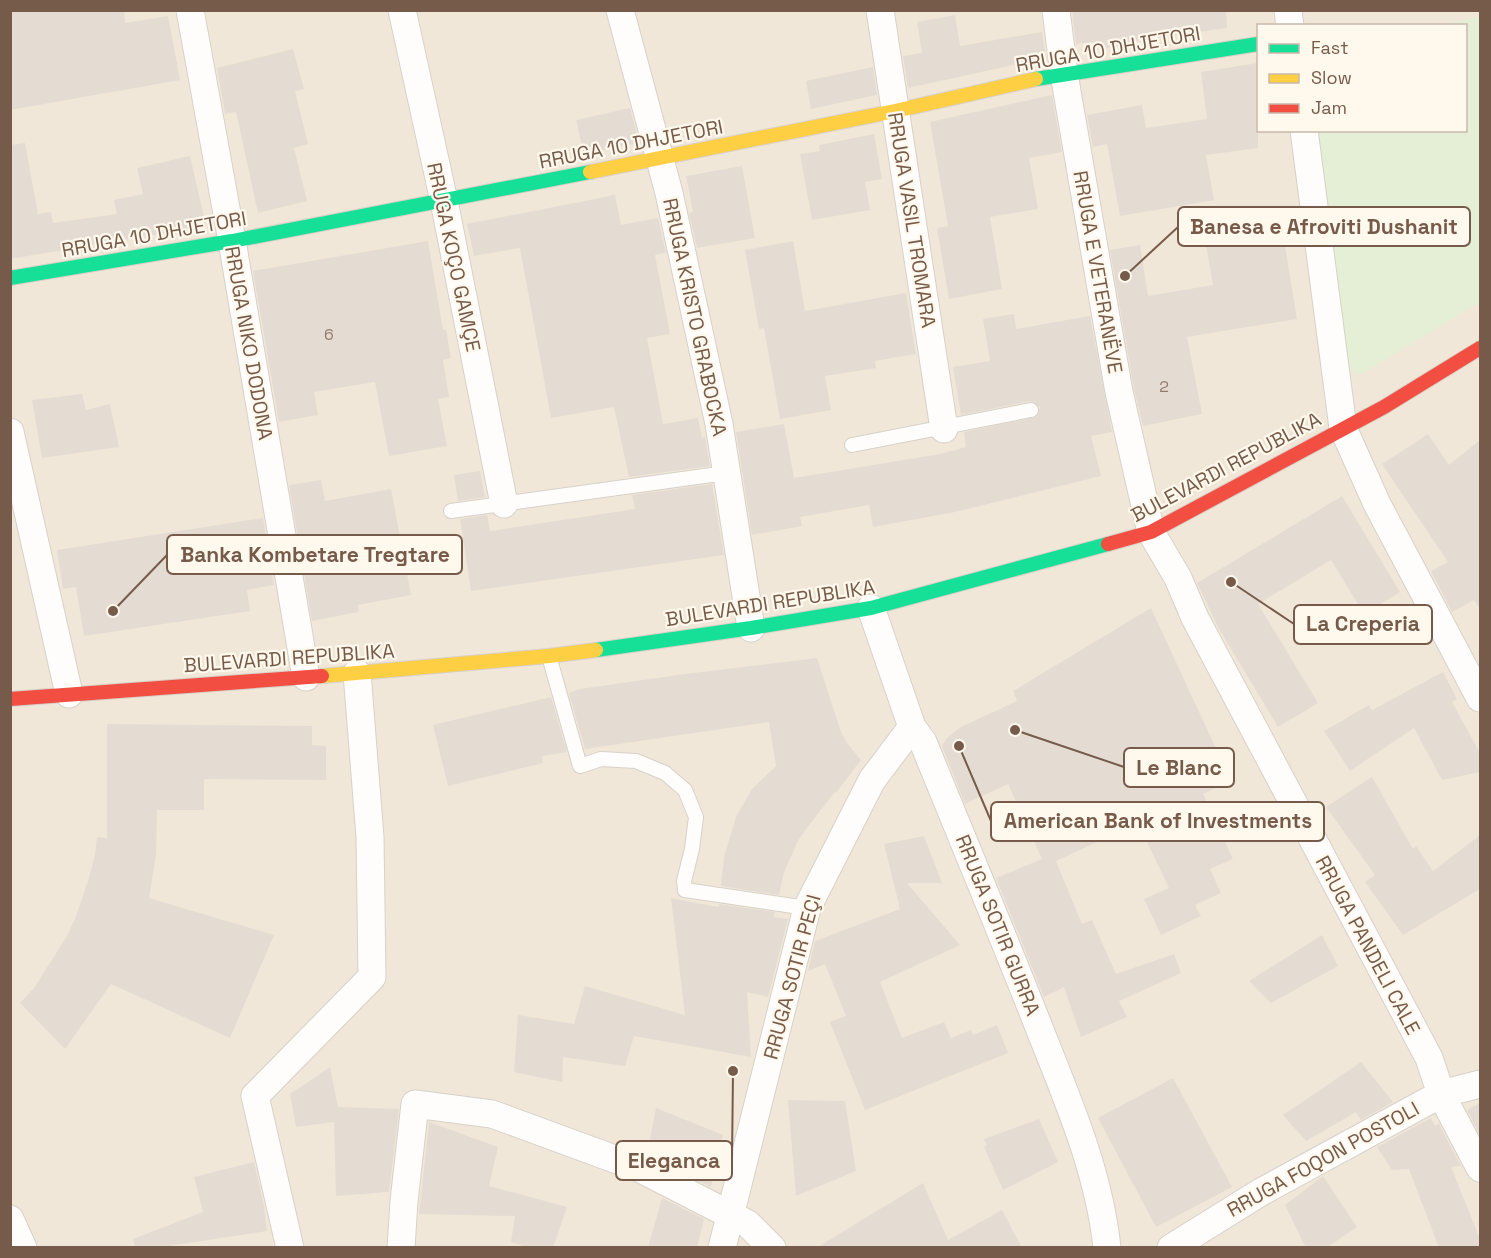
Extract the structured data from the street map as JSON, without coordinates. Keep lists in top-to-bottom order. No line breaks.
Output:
{"streets":{"street":["RRUGA 10 DHJETORI","RRUGA VASIL TROMARA","RRUGA KOÇO GAMÇE","RRUGA E VETERANËVE","RRUGA KRISTO GRABOCKA","RRUGA NIKO DODONA","BULEVARDI REPUBLIKA","RRUGA SOTIR GURRA","RRUGA PANDELI CALE","RRUGA SOTIR PEÇI","RRUGA FOQON POSTOLI"]},"crossings":[["RRUGA 10 DHJETORI","RRUGA VASIL TROMARA"],["RRUGA 10 DHJETORI","RRUGA KOÇO GAMÇE"],["RRUGA 10 DHJETORI","RRUGA E VETERANËVE"],["RRUGA 10 DHJETORI","RRUGA KRISTO GRABOCKA"],["RRUGA 10 DHJETORI","RRUGA NIKO DODONA"],["RRUGA E VETERANËVE","BULEVARDI REPUBLIKA"],["RRUGA E VETERANËVE","RRUGA PANDELI CALE"],["RRUGA KRISTO GRABOCKA","BULEVARDI REPUBLIKA"],["RRUGA NIKO DODONA","BULEVARDI REPUBLIKA"],["BULEVARDI REPUBLIKA","RRUGA SOTIR GURRA"],["BULEVARDI REPUBLIKA","RRUGA PANDELI CALE"],["RRUGA SOTIR GURRA","RRUGA SOTIR PEÇI"],["RRUGA PANDELI CALE","RRUGA FOQON POSTOLI"]],"places":["Banesa e Afroviti Dushanit","La Creperia","Banka Kombetare Tregtare","Le Blanc","American Bank of Investments","Eleganca"],"house_numbers":["6","2"],"legend":["Fast","Slow","Jam"]}
